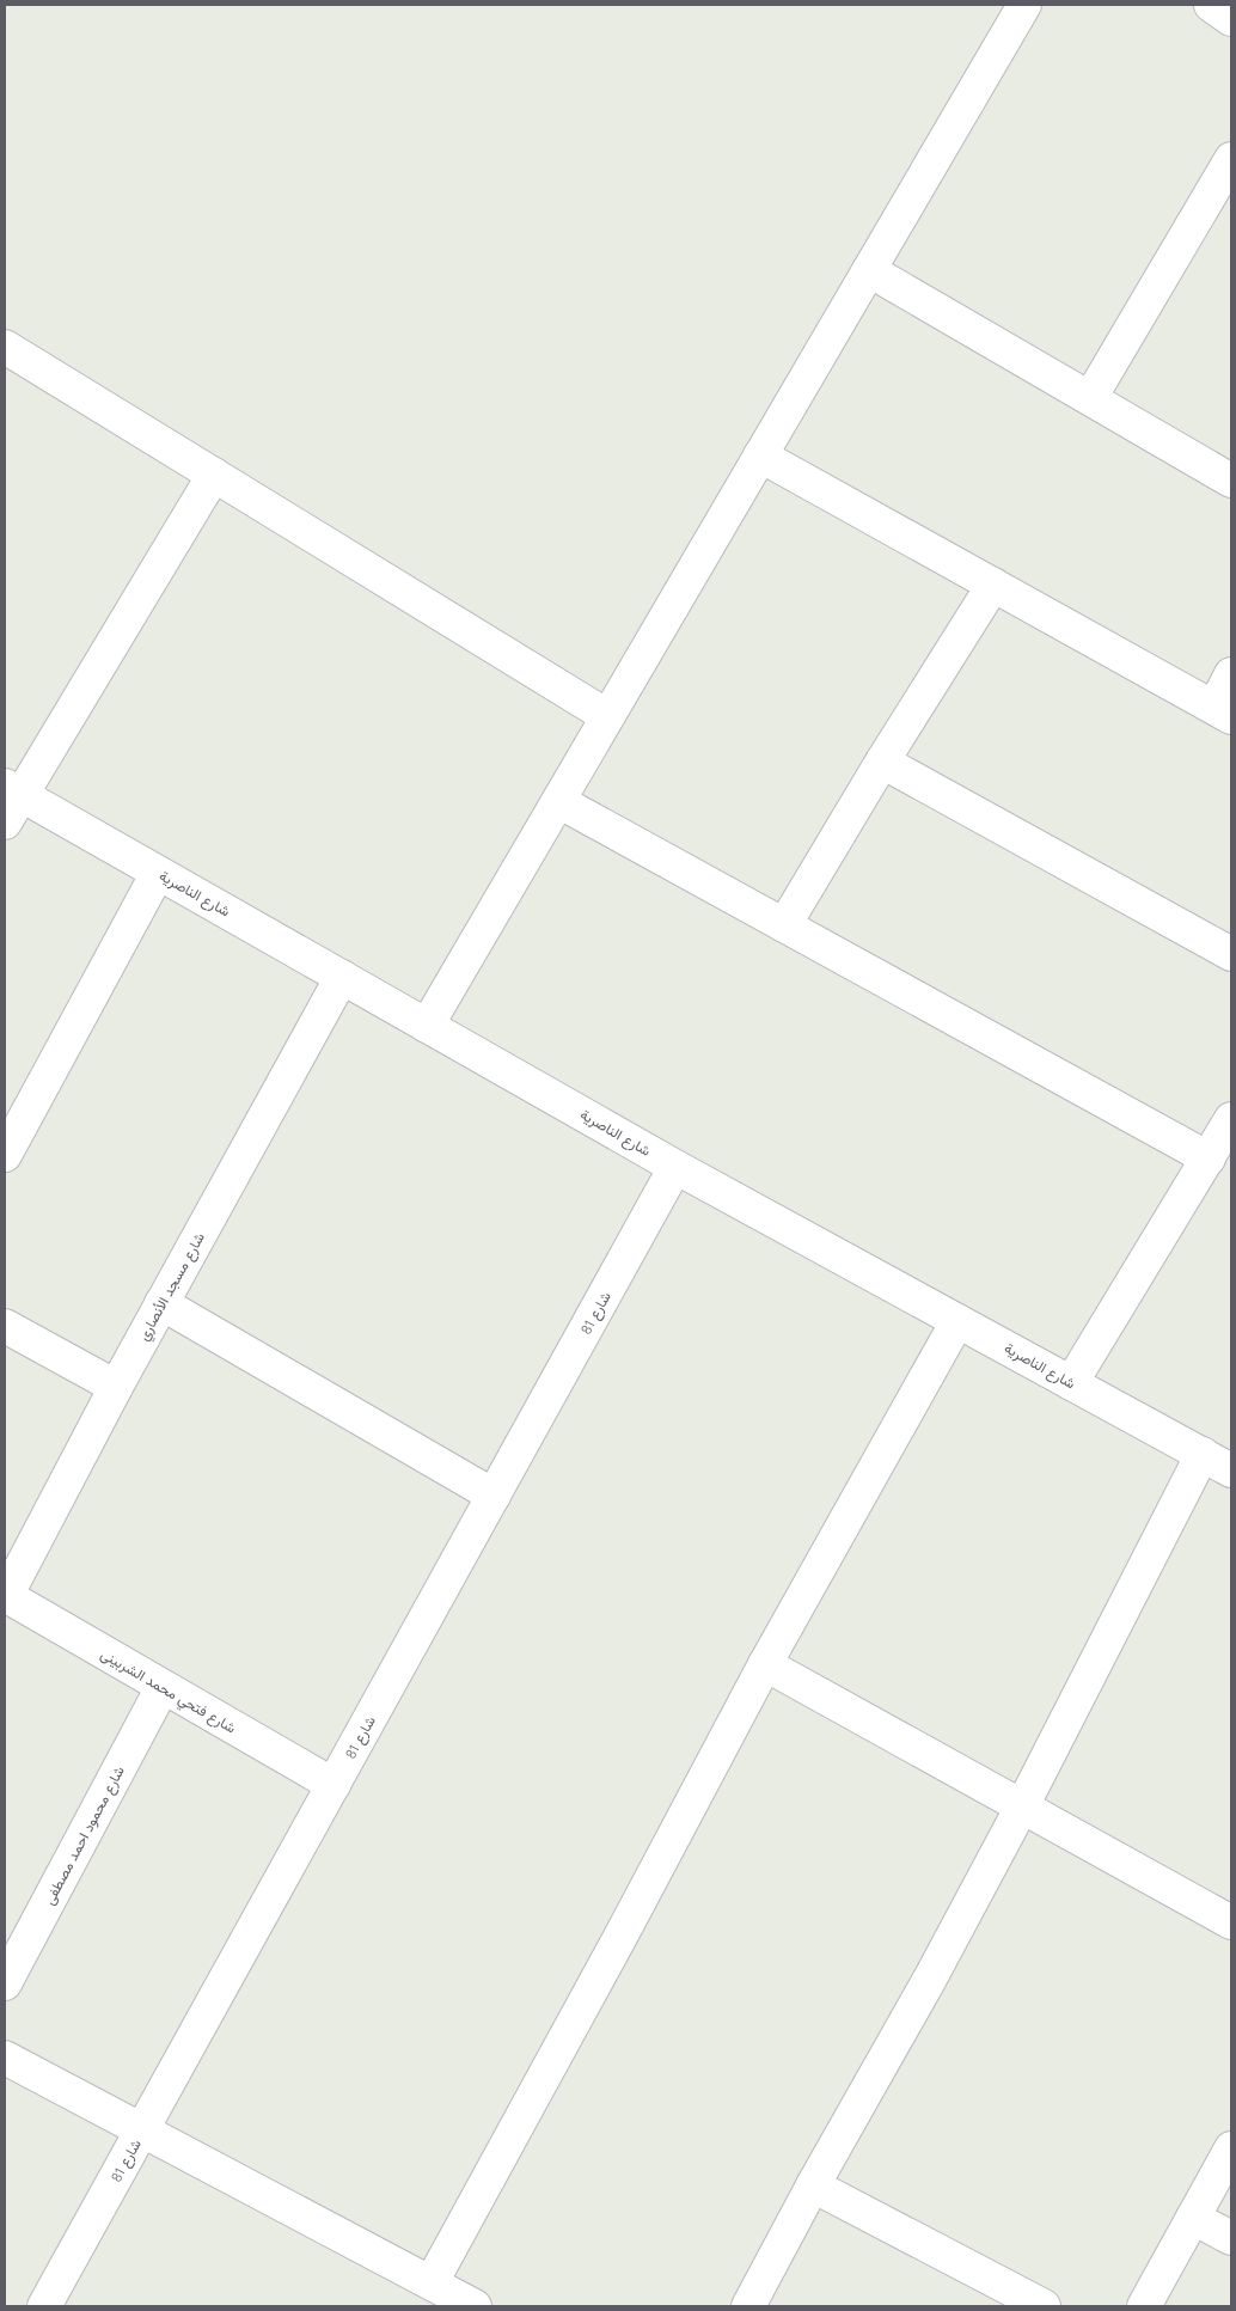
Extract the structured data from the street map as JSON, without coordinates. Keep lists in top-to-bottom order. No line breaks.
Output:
{"streets":{"street":["شارع الناصرية","شارع مسجد الأنصاري","شارع 81","شارع فتحي محمد الشربينى","شارع محمود احمد مصطفى"]},"crossings":[["شارع الناصرية","شارع مسجد الأنصاري"],["شارع الناصرية","شارع 81"],["شارع مسجد الأنصاري","شارع فتحي محمد الشربينى"],["شارع 81","شارع فتحي محمد الشربينى"],["شارع فتحي محمد الشربينى","شارع محمود احمد مصطفى"]]}
